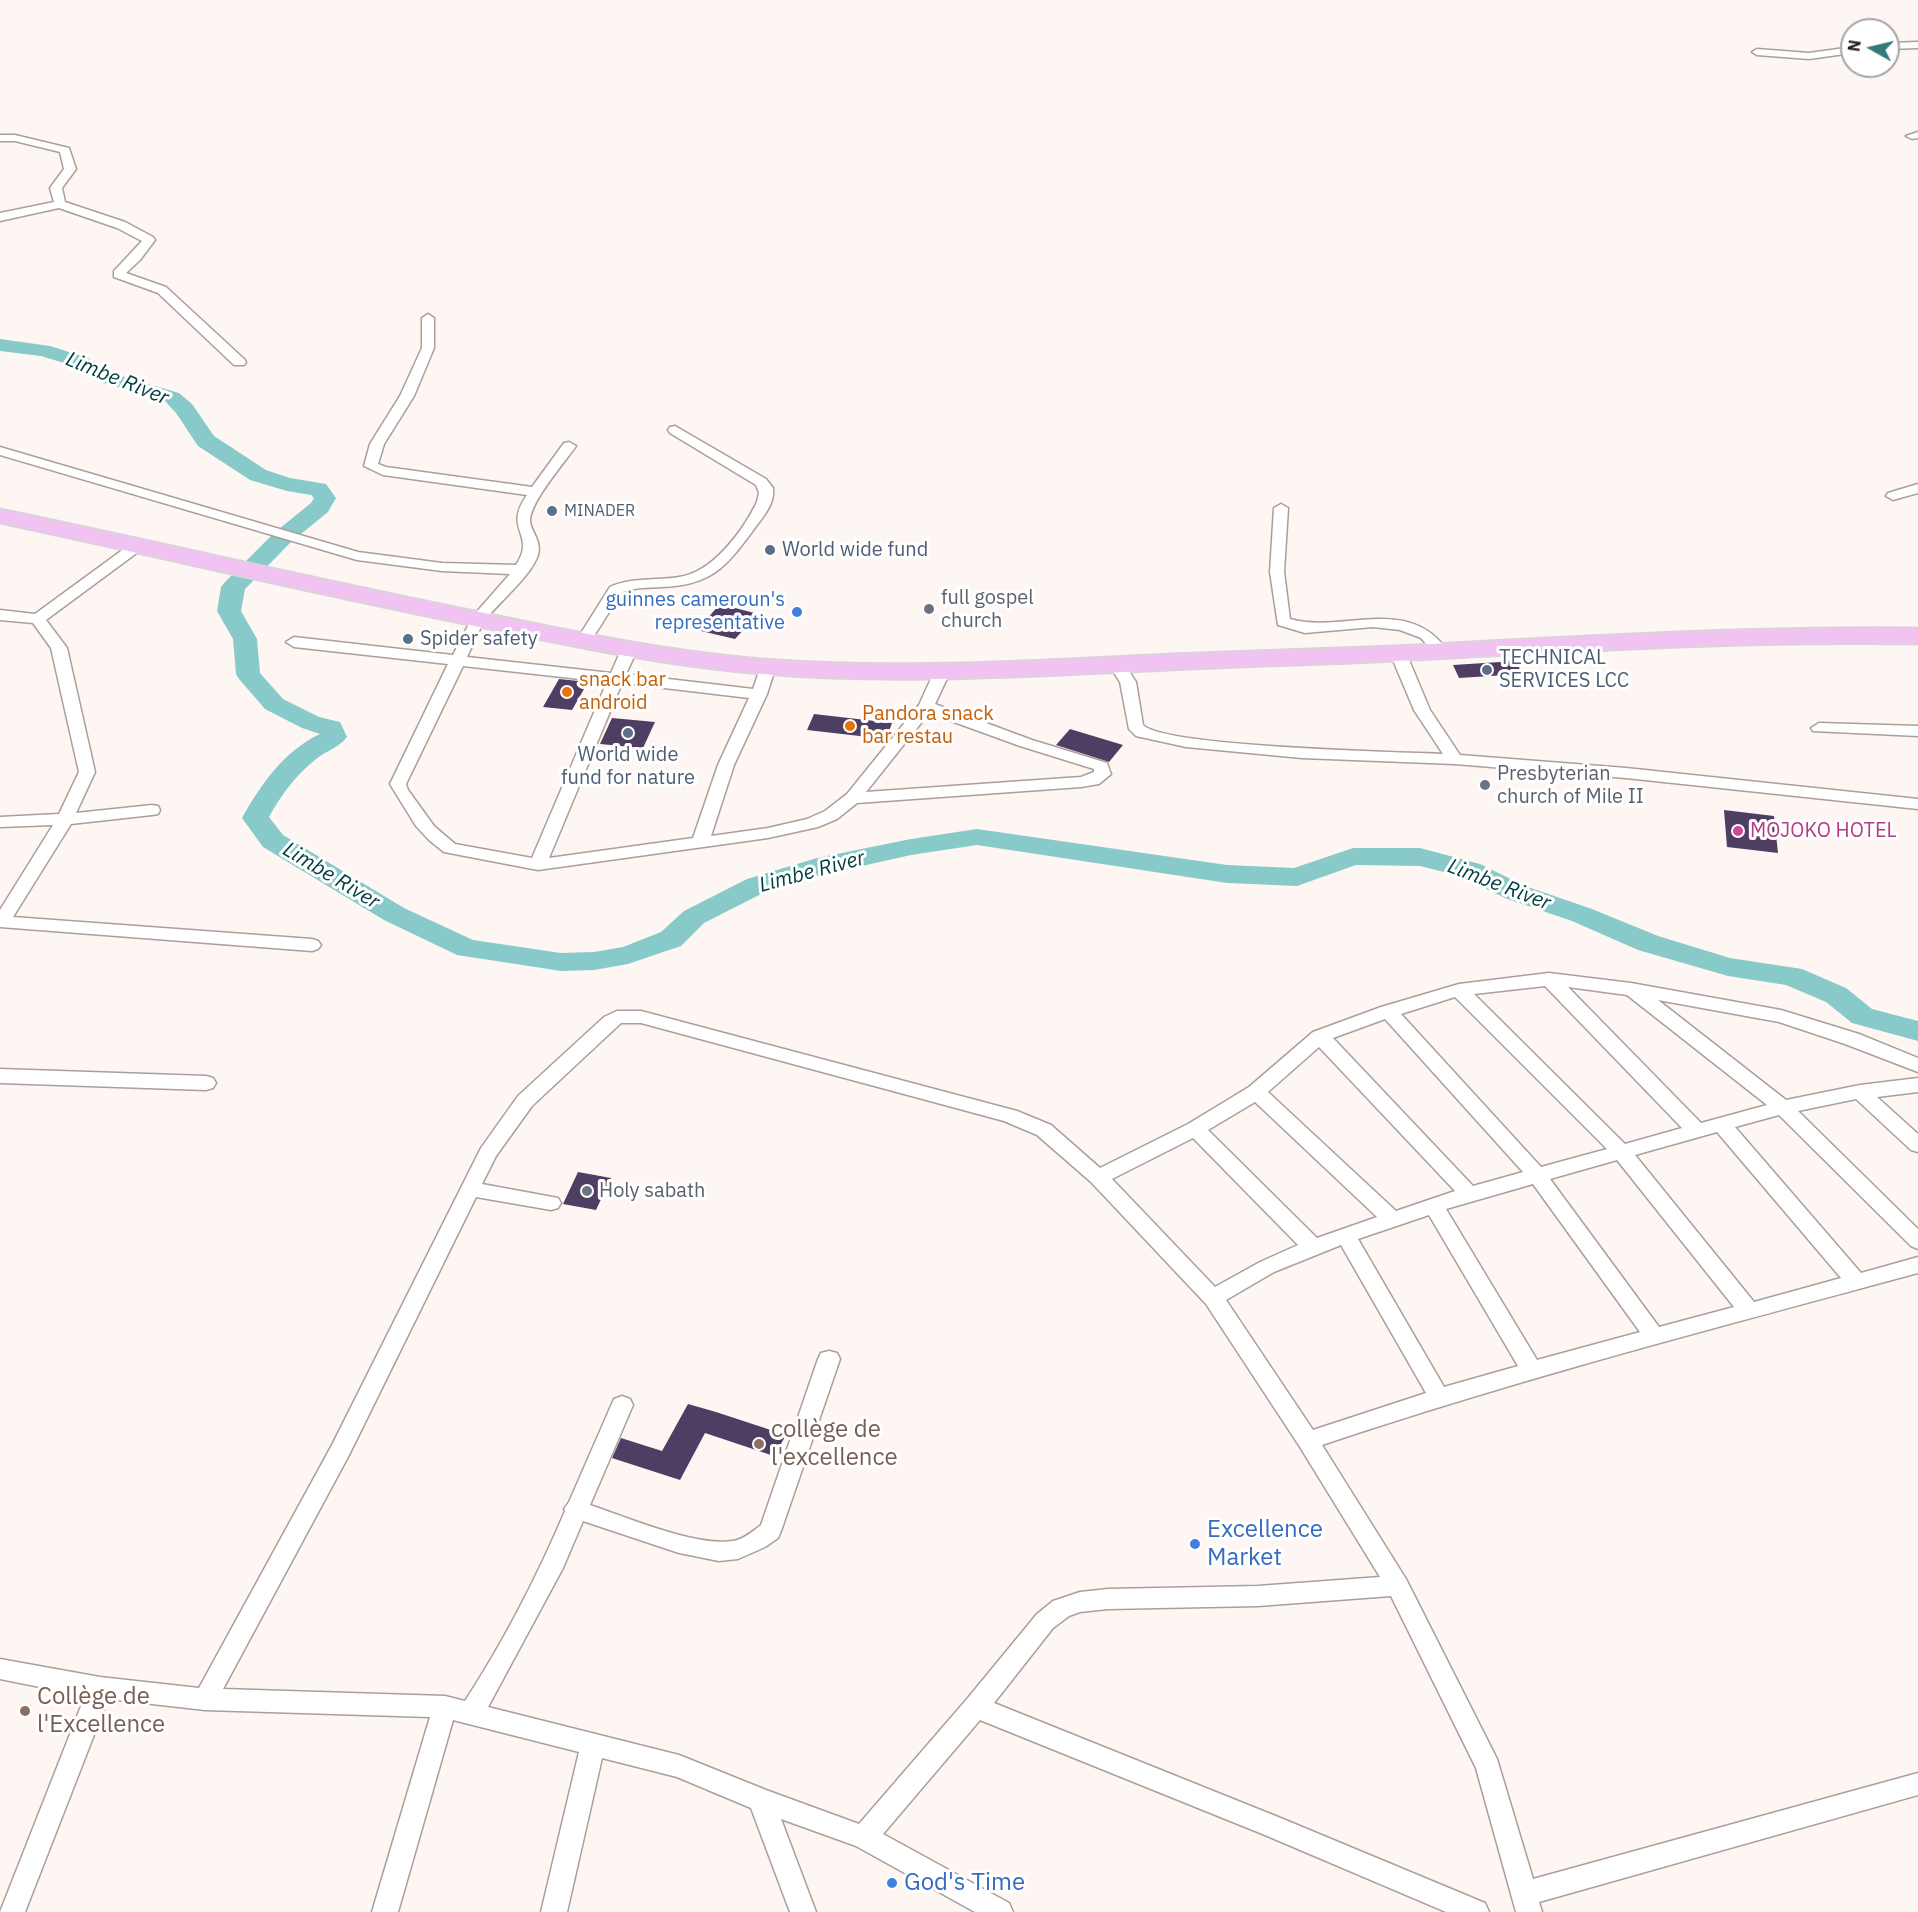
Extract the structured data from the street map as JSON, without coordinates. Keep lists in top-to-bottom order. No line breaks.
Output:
{"water":["Limbe River"],"places":["MINADER","World wide fund","full gospel church","guinnes cameroun's representative","Spider safety","TECHNICAL SERVICES LCC","snack bar android","Pandora snack bar restau","World wide fund for nature","Presbyterian church of Mile II","MOJOKO HOTEL","Holy sabath","collège de l'excellence","Excellence Market","Collège de l'Excellence","God's Time"],"north":"left"}
